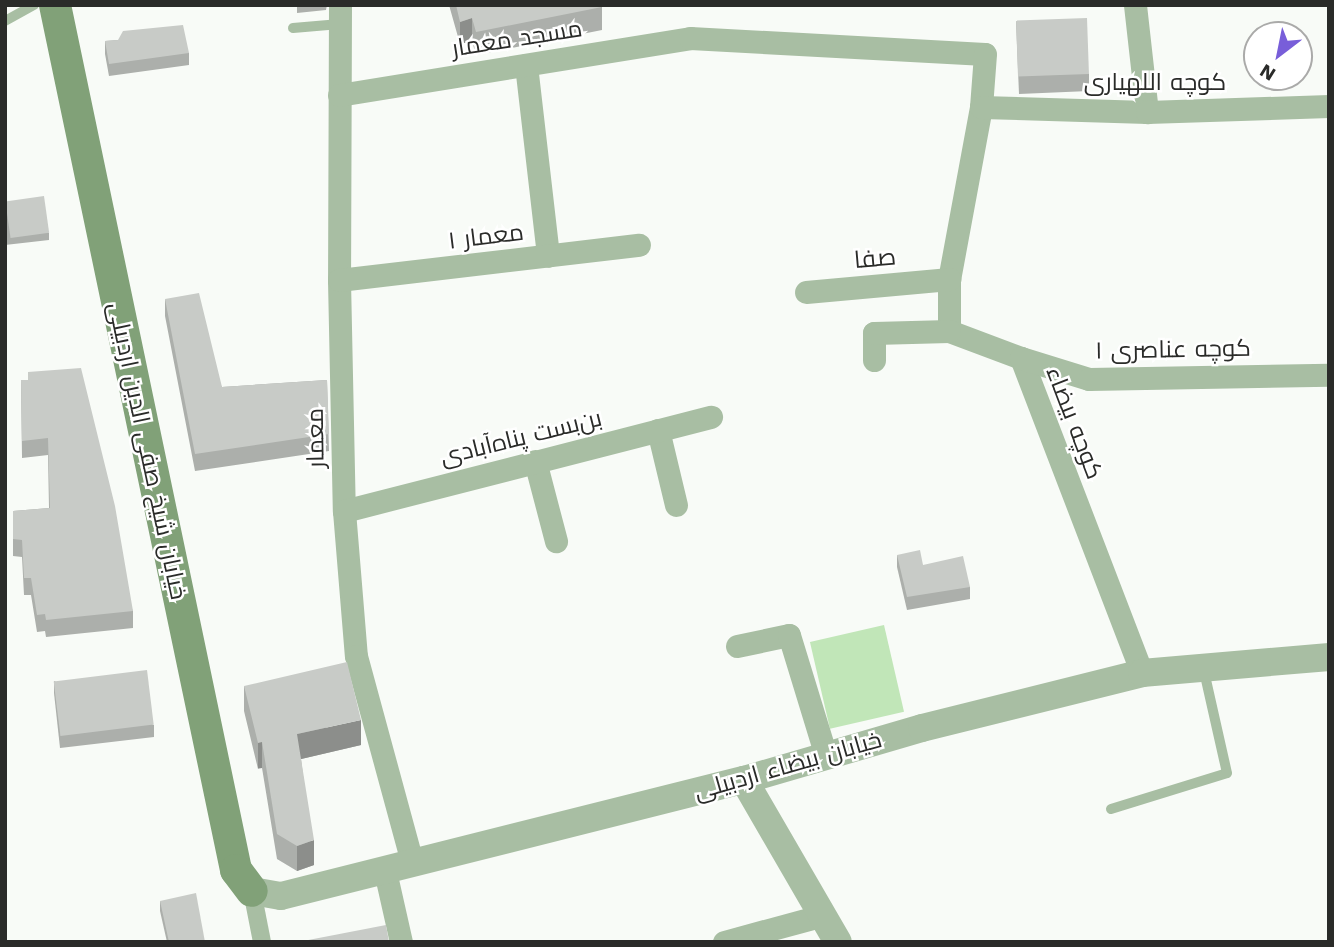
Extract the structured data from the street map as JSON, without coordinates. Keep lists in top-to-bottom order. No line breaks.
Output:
{"streets":{"main road":["خیابان شیخ صفی الدین اردبیلی"],"street":["مسجد معمار","کوچه اللهیاری","معمار ۱","صفا","کوچه عناصری ۱","کوچه بیضاء","معمار","بن‌بست پناه‌آبادی","خیابان بیضاء اردبیلی"]},"crossings":[["مسجد معمار","کوچه اللهیاری"],["مسجد معمار","معمار"],["معمار ۱","معمار"],["کوچه عناصری ۱","کوچه بیضاء"],["کوچه بیضاء","خیابان بیضاء اردبیلی"],["معمار","بن‌بست پناه‌آبادی"],["معمار","خیابان بیضاء اردبیلی"],["خیابان شیخ صفی الدین اردبیلی","خیابان بیضاء اردبیلی"]],"north":"bottom left"}
